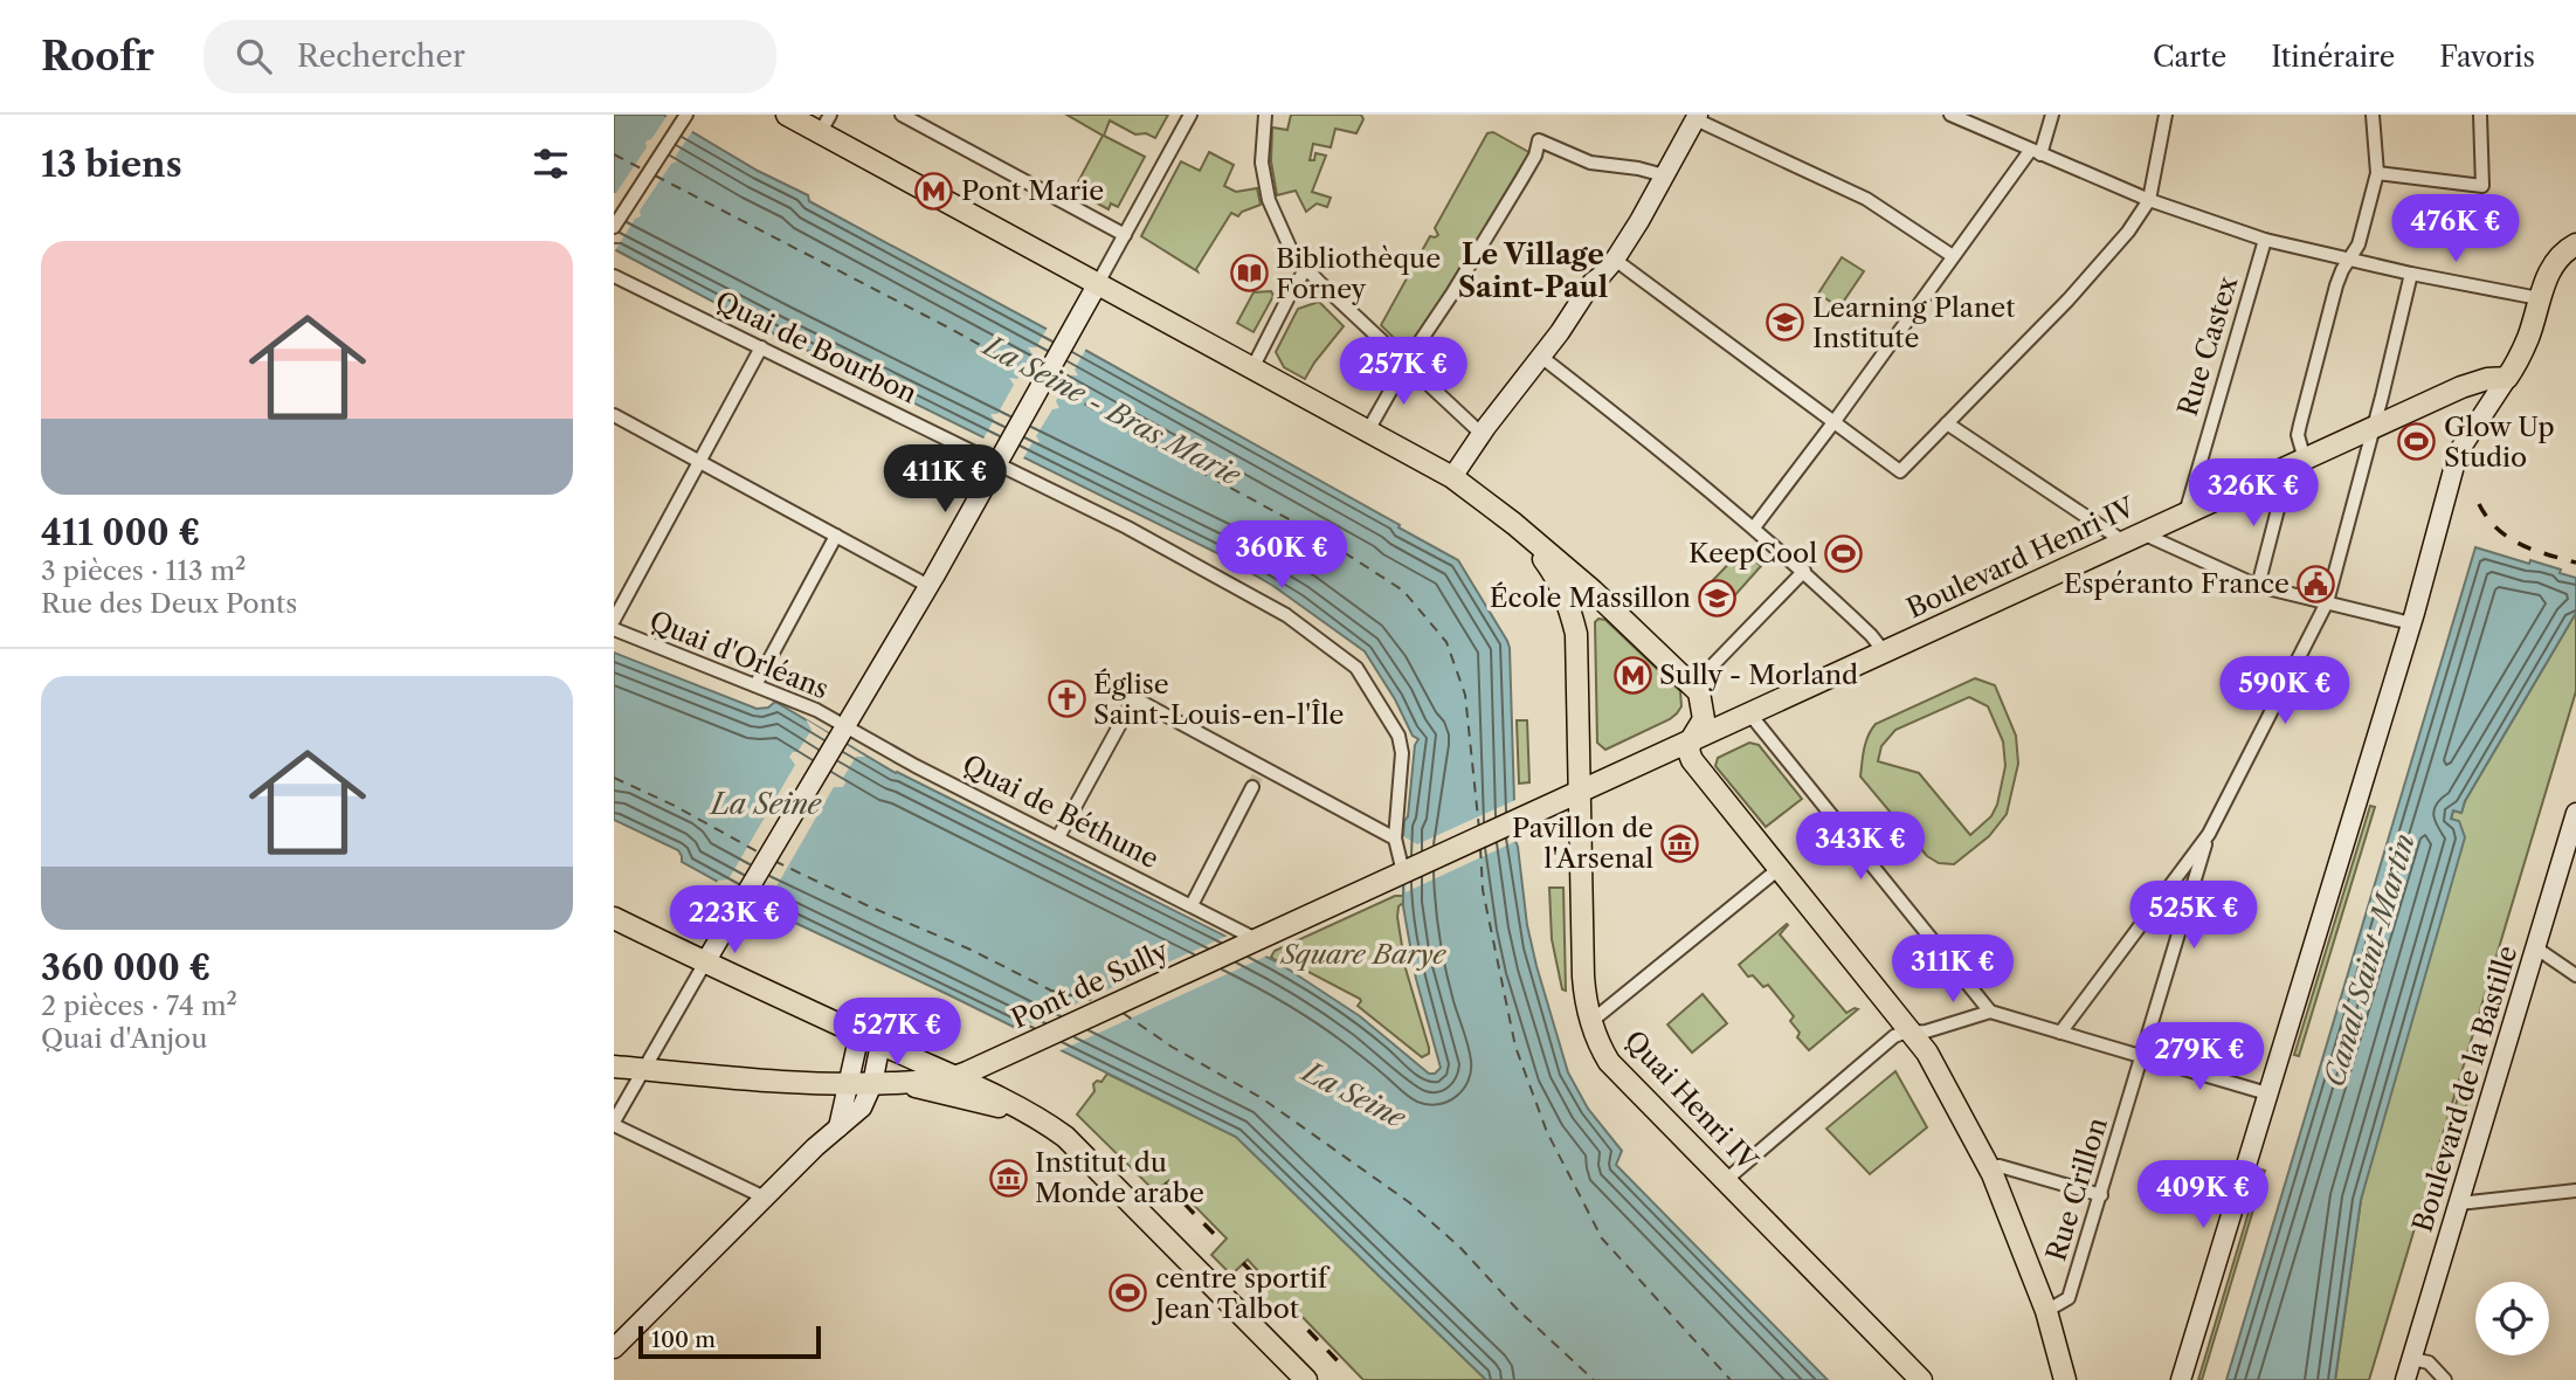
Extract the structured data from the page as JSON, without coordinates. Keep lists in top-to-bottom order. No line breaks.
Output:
{"streets":{"main road":["Boulevard Henri IV","Pont de Sully","Quai Henri IV"],"street":["Rue Castex","Quai de Bourbon","Quai d'Orléans","Quai de Béthune","Boulevard de la Bastille","Rue Crillon"]},"crossings":[["Rue Castex","Boulevard Henri IV"],["Quai de Bourbon","Boulevard Henri IV"],["Boulevard Henri IV","Quai Henri IV"],["Quai d'Orléans","Quai de Béthune"],["Quai de Béthune","Pont de Sully"]],"districts":["Le Village Saint-Paul"],"water":["La Seine - Bras Marie","La Seine","Canal Saint-Martin"],"parks":["Square Barye"],"places":{"metro station":["Pont Marie","Sully - Morland"],"library":["Bibliothèque Forney"],"school or university":["Learning Planet Institute","École Massillon"],"sports":["Glow Up Studio","KeepCool","centre sportif Jean Talbot"],"public building":["Espéranto France"],"church":["Église Saint-Louis-en-l'Île"],"museum":["Pavillon de l'Arsenal","Institut du Monde arabe"]},"scale_bar":"100 m","page":{"header":"Roofr","search":"Rechercher","nav":["Carte","Itinéraire","Favoris"],"heading":"13 biens","price":["476K €","257K €","411K €","326K €","360K €","590K €","343K €","525K €","223K €","311K €","527K €","279K €","409K €"],"list":[{"name":"411 000 €","note":"3 pièces · 113 m² · Rue des Deux Ponts"},{"name":"360 000 €","note":"2 pièces · 74 m² · Quai d'Anjou"}],"scale":"100 m"}}
